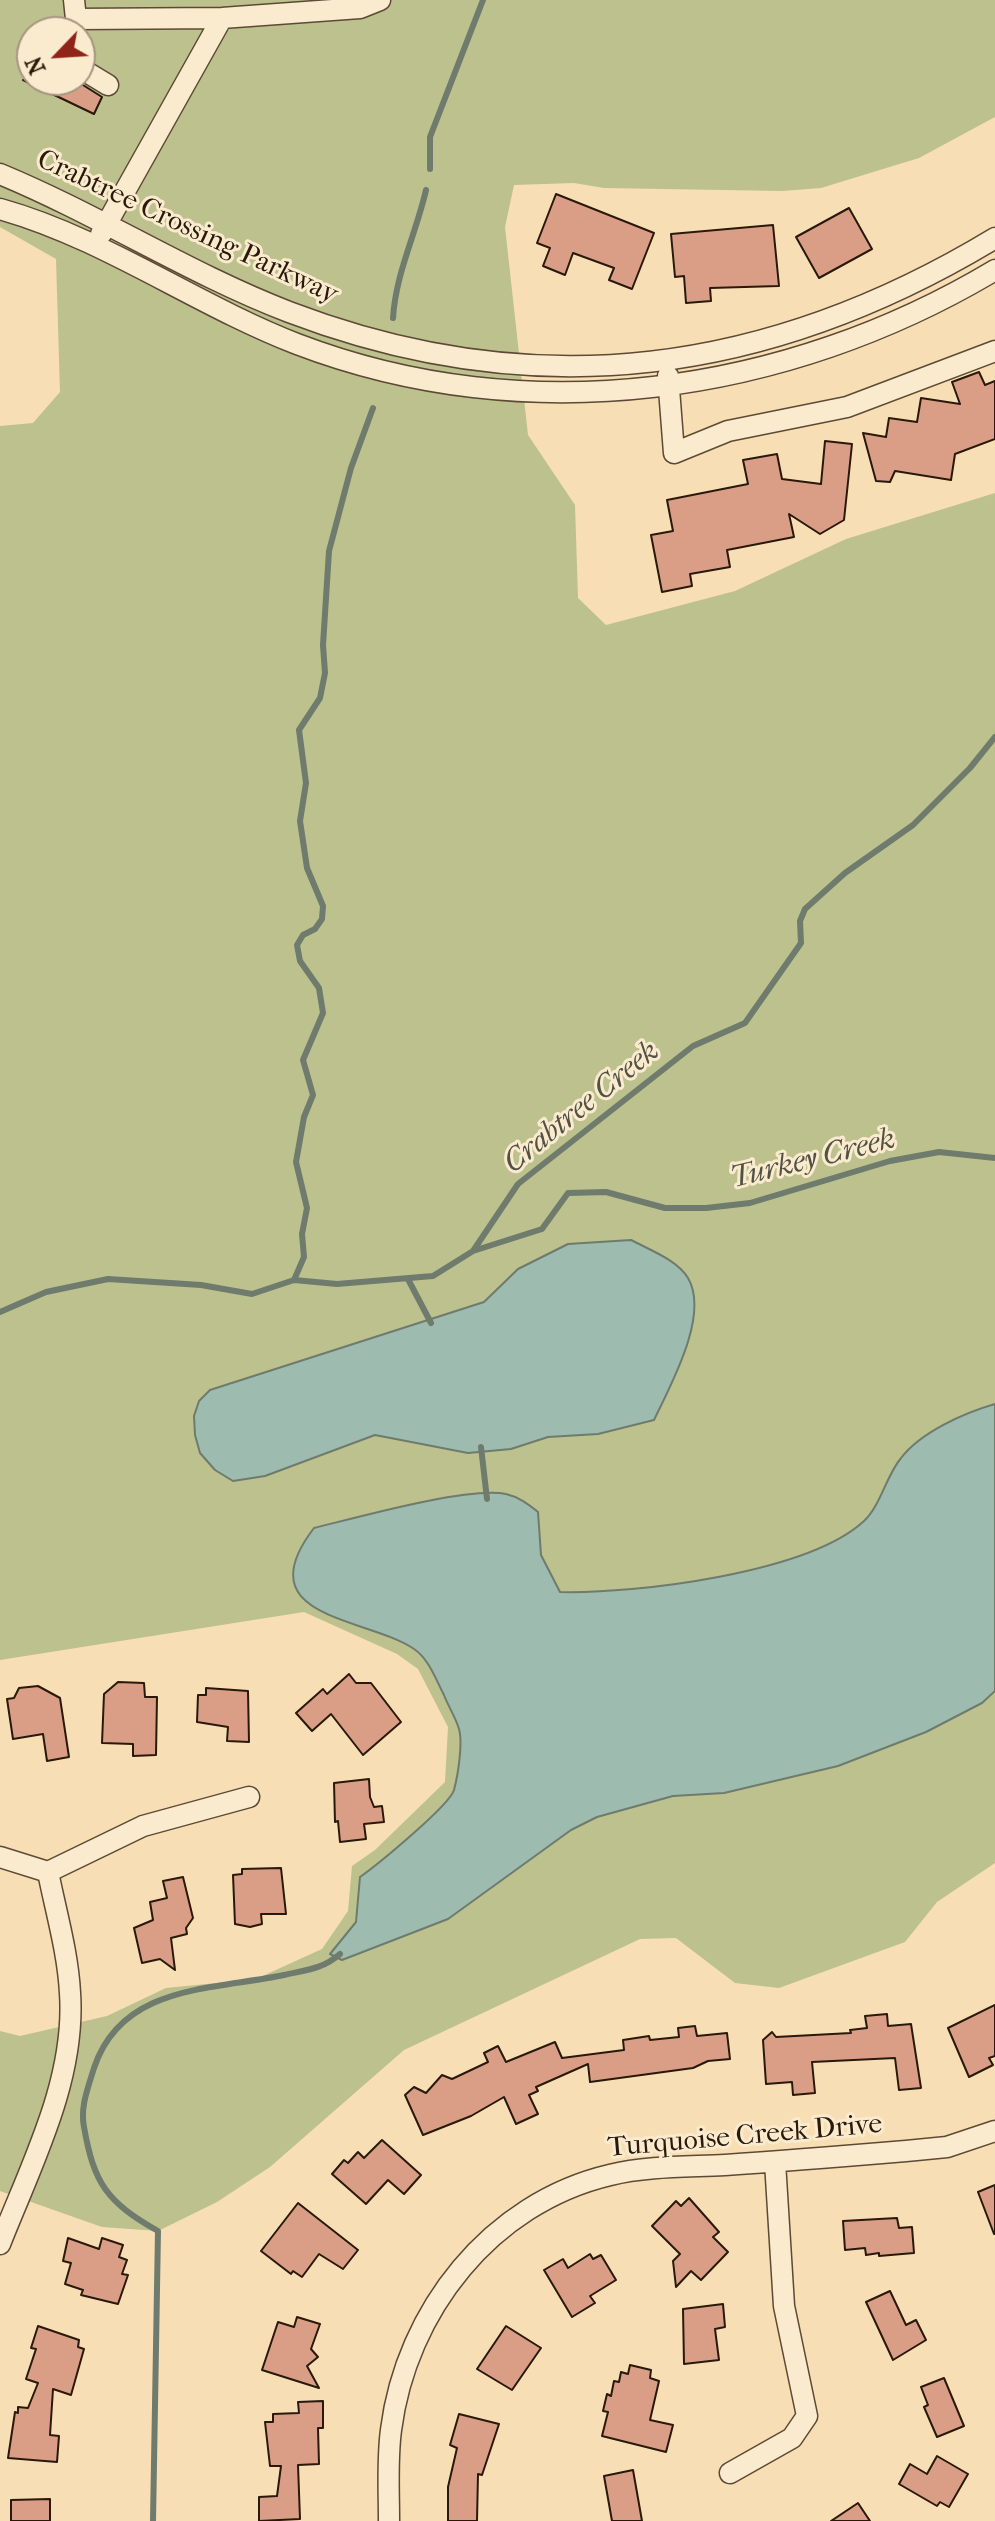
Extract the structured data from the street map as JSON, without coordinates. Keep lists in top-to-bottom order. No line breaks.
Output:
{"streets":{"street":["Crabtree Crossing Parkway","Turquoise Creek Drive"]},"water":["Crabtree Creek","Turkey Creek"],"north":"bottom left"}
